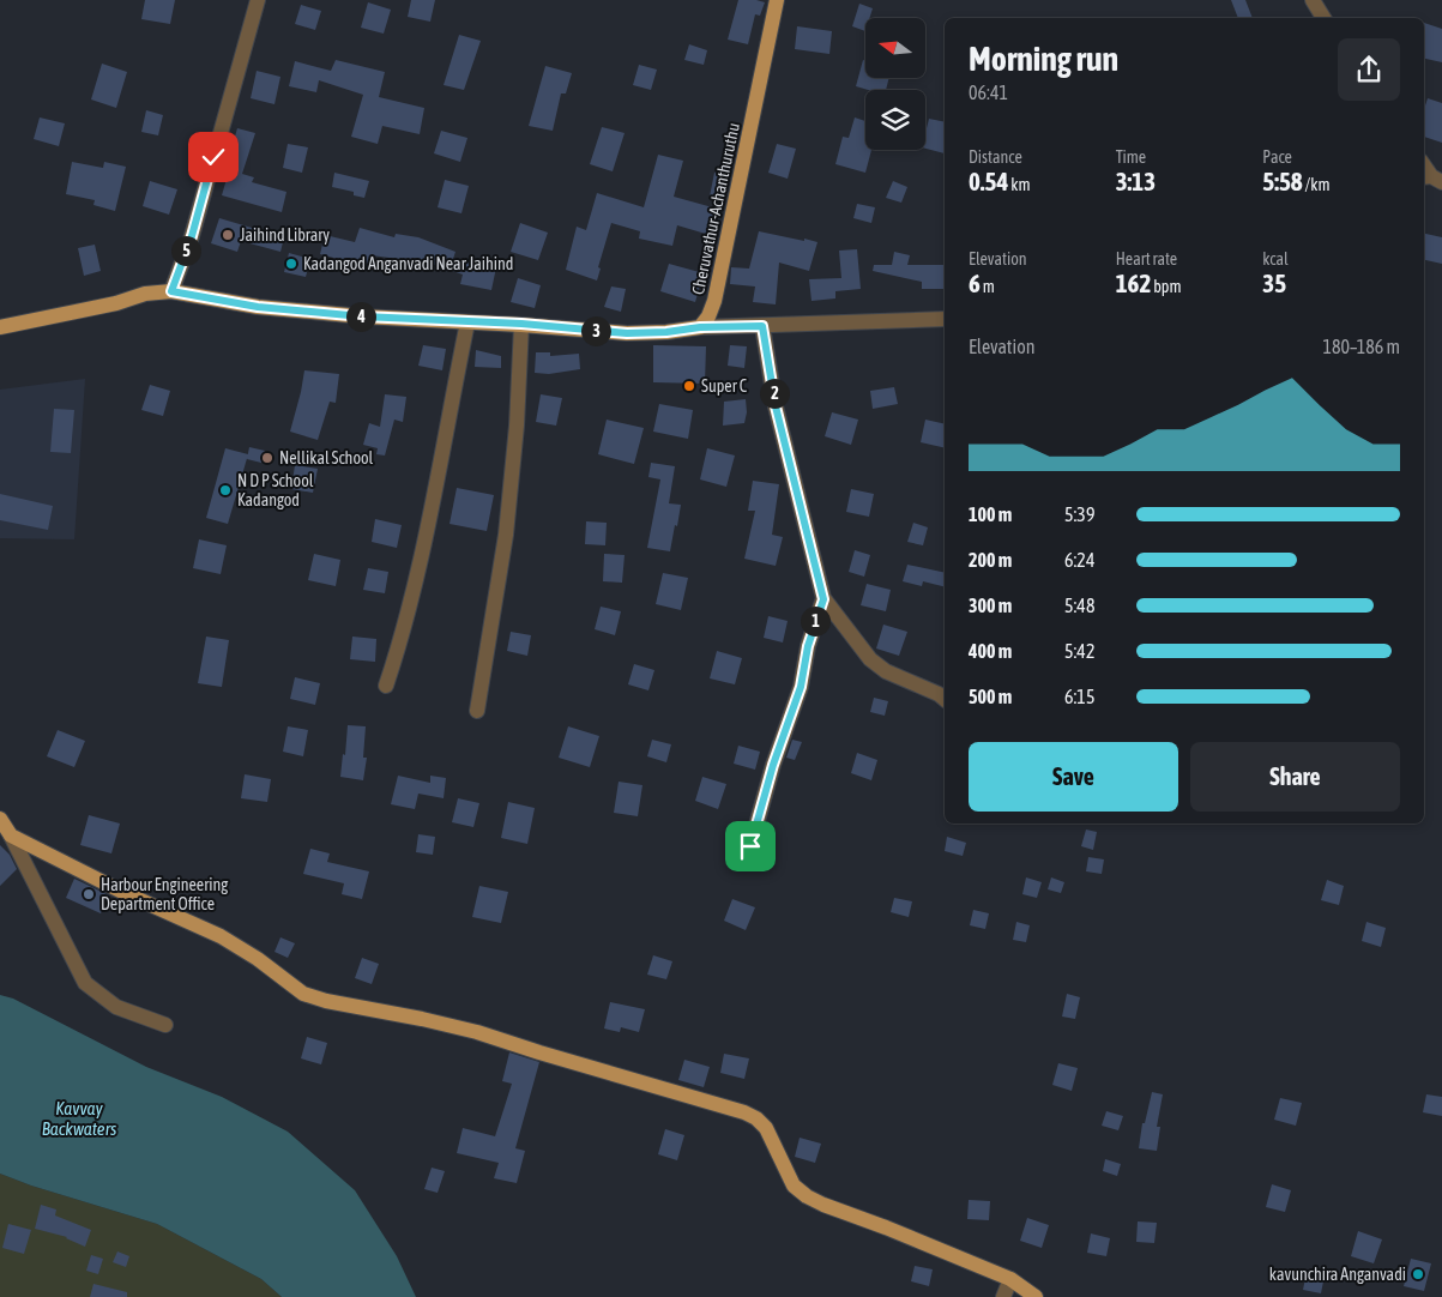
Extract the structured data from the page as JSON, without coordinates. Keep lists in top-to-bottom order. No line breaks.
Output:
{"streets":{"main road":["Cheruvathur-Achanthuruthu"]},"water":["Kavvay Backwaters"],"places":["Jaihind Library","Kadangod Anganvadi Near Jaihind","Super C","Nellikal School","N D P School Kadangod","Harbour Engineering Department Office","kavunchira Anganvadi"],"north":"left","page":{"heading":["Morning run","06:41"],"stats":[["Distance","0.54 km"],["Time","3:13"],["Pace","5:58 /km"],["Elevation","6 m"],["Heart rate","162 bpm"],["kcal","35"]],"pins":["5","4","3","2","1"],"chart":["Elevation","180–186 m"],"list":[{"name":"100 m","note":"5:39"},{"name":"200 m","note":"6:24"},{"name":"300 m","note":"5:48"},{"name":"400 m","note":"5:42"},{"name":"500 m","note":"6:15"}],"buttons":["Save","Share"]}}
